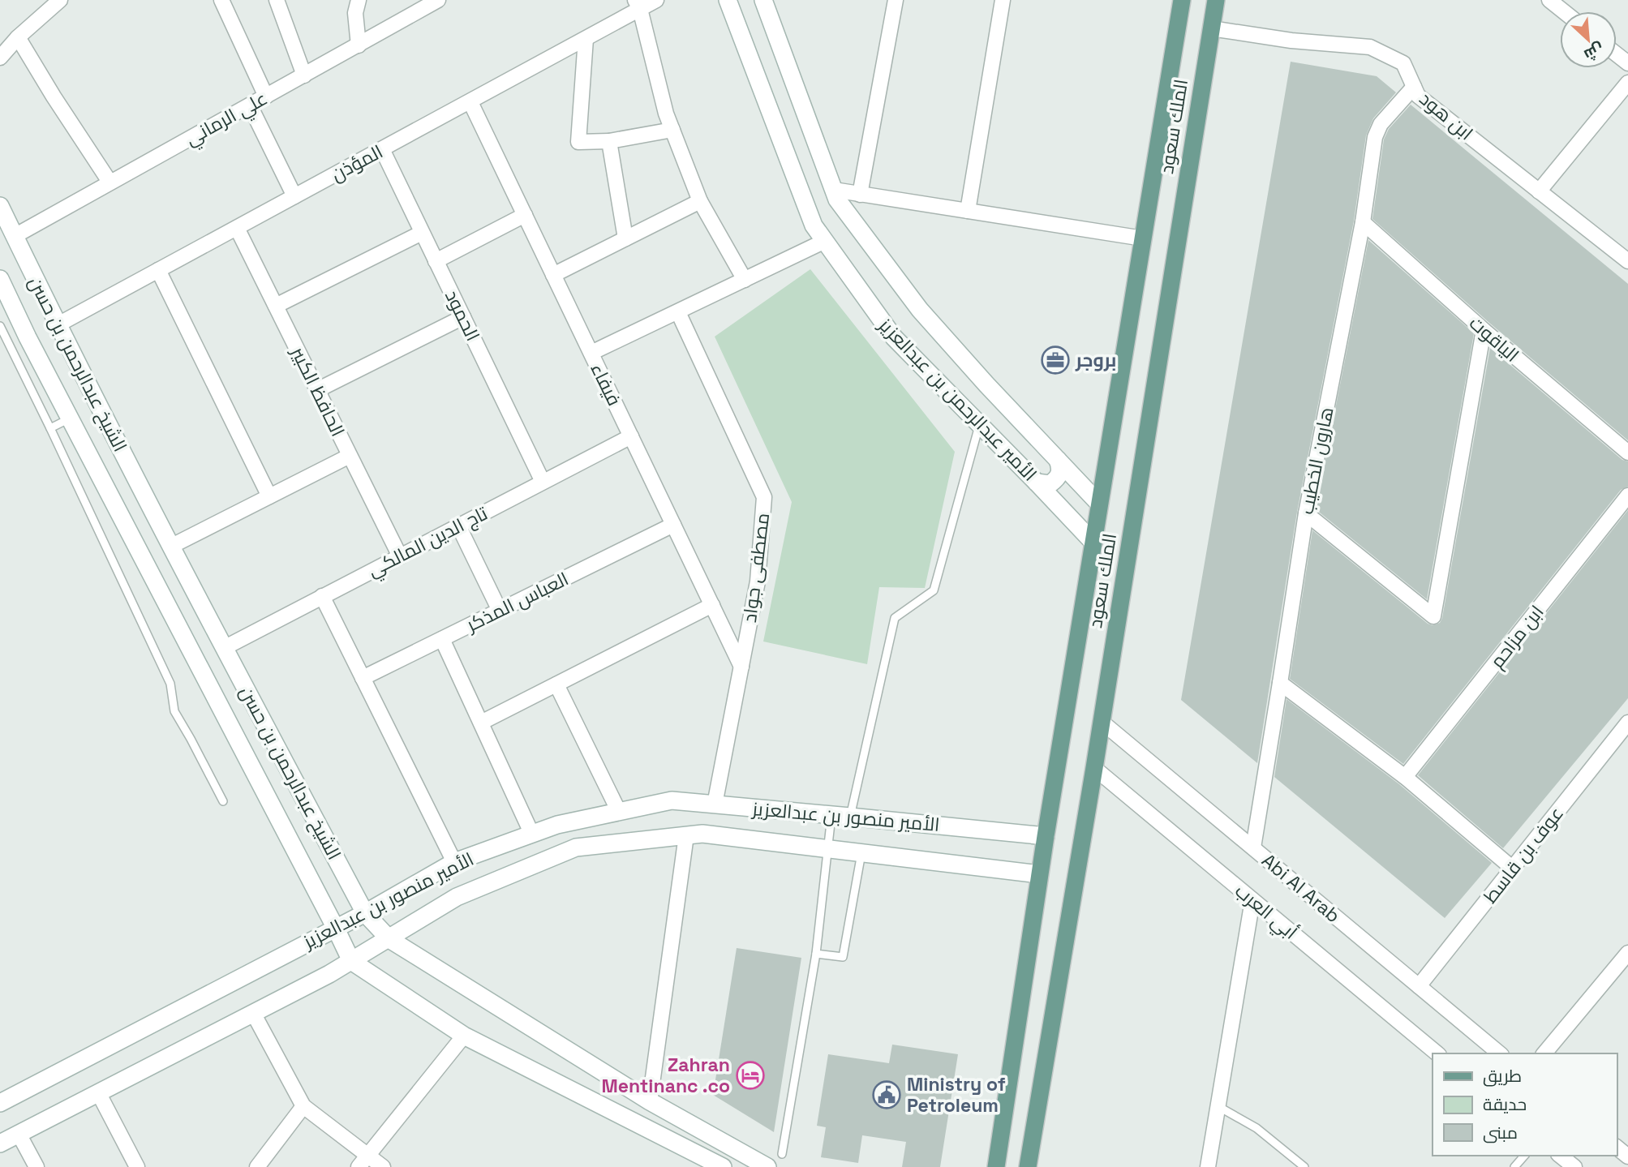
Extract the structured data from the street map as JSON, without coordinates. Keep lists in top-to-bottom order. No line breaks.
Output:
{"streets":{"main road":["الملك سعود"],"street":["ابن هود","علي الرماني","المؤذن","الحمود","الياقوت","الشيخ عبدالرحمن بن حسن","فيفاء","الحافظ الكبير","الأمير عبدالرحمن بن عبدالعزيز","هارون الخطيب","تاج الدين المالكي","مصطفى جواد","العباس المذكر","ابن مزاحم","الأمير منصور بن عبدالعزيز","عوف بن قاسط","Abi Al Arab","أبي العرب"]},"crossings":[["ابن هود","الملك سعود"],["ابن هود","هارون الخطيب"],["علي الرماني","الشيخ عبدالرحمن بن حسن"],["الملك سعود","الأمير عبدالرحمن بن عبدالعزيز"],["الملك سعود","الأمير منصور بن عبدالعزيز"],["الملك سعود","Abi Al Arab"],["الملك سعود","أبي العرب"],["المؤذن","الحمود"],["المؤذن","الشيخ عبدالرحمن بن حسن"],["المؤذن","فيفاء"],["المؤذن","الحافظ الكبير"],["الحمود","تاج الدين المالكي"],["الياقوت","هارون الخطيب"],["الشيخ عبدالرحمن بن حسن","تاج الدين المالكي"],["الشيخ عبدالرحمن بن حسن","الأمير منصور بن عبدالعزيز"],["فيفاء","تاج الدين المالكي"],["فيفاء","مصطفى جواد"],["فيفاء","العباس المذكر"],["الحافظ الكبير","تاج الدين المالكي"],["هارون الخطيب","Abi Al Arab"],["مصطفى جواد","الأمير منصور بن عبدالعزيز"],["عوف بن قاسط","Abi Al Arab"]],"places":{"office":["بروجر"],"hotel":["Zahran Mentinanc .co"],"public building":["Ministry of Petroleum"]},"legend":["طريق","حديقة","مبنى"],"north":"bottom right"}
